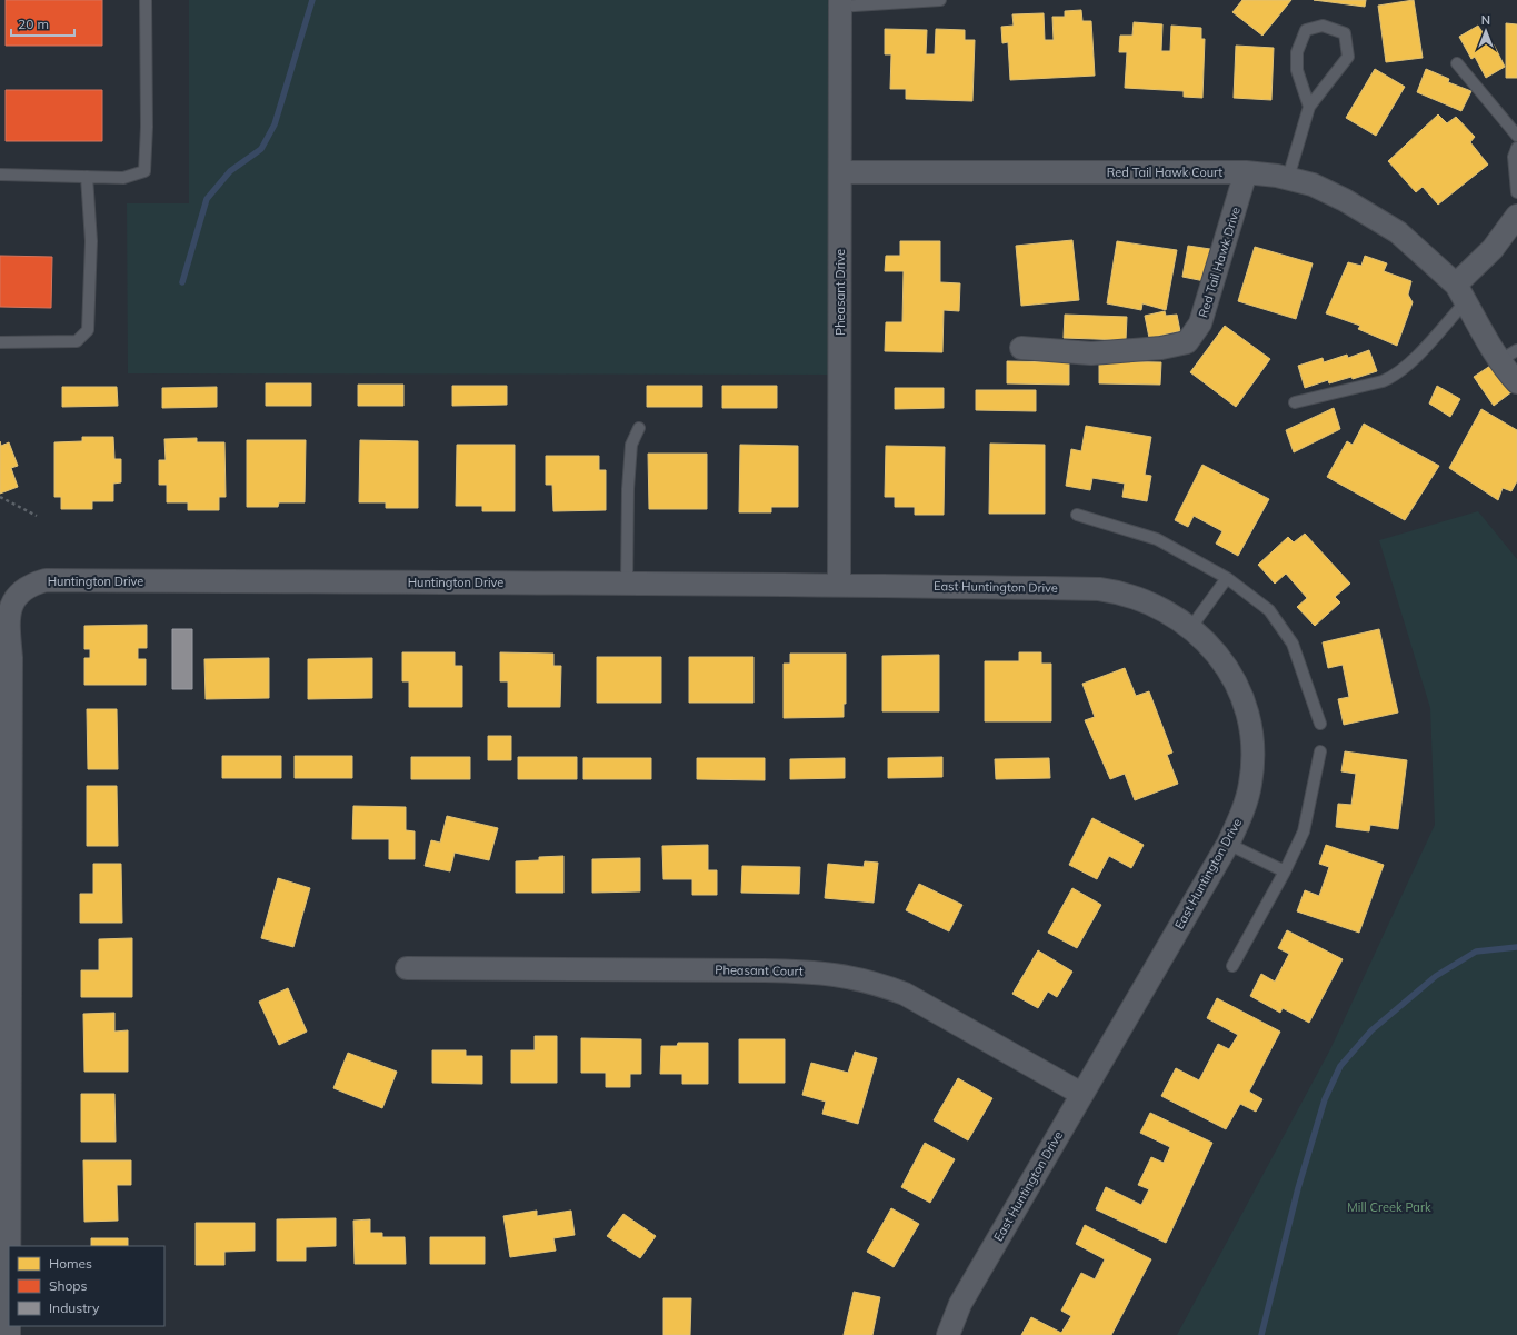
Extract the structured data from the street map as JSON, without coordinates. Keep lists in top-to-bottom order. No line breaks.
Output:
{"streets":{"street":["Red Tail Hawk Court","Red Tail Hawk Drive","Pheasant Drive","Huntington Drive","East Huntington Drive","Pheasant Court"]},"crossings":[["Red Tail Hawk Court","Red Tail Hawk Drive"],["Red Tail Hawk Court","Pheasant Drive"],["Pheasant Drive","Huntington Drive"],["Pheasant Drive","East Huntington Drive"],["Huntington Drive","East Huntington Drive"],["East Huntington Drive","Pheasant Court"]],"parks":["Mill Creek Park"],"legend":["Homes","Shops","Industry"],"scale_bar":"20 m","north":"top"}
